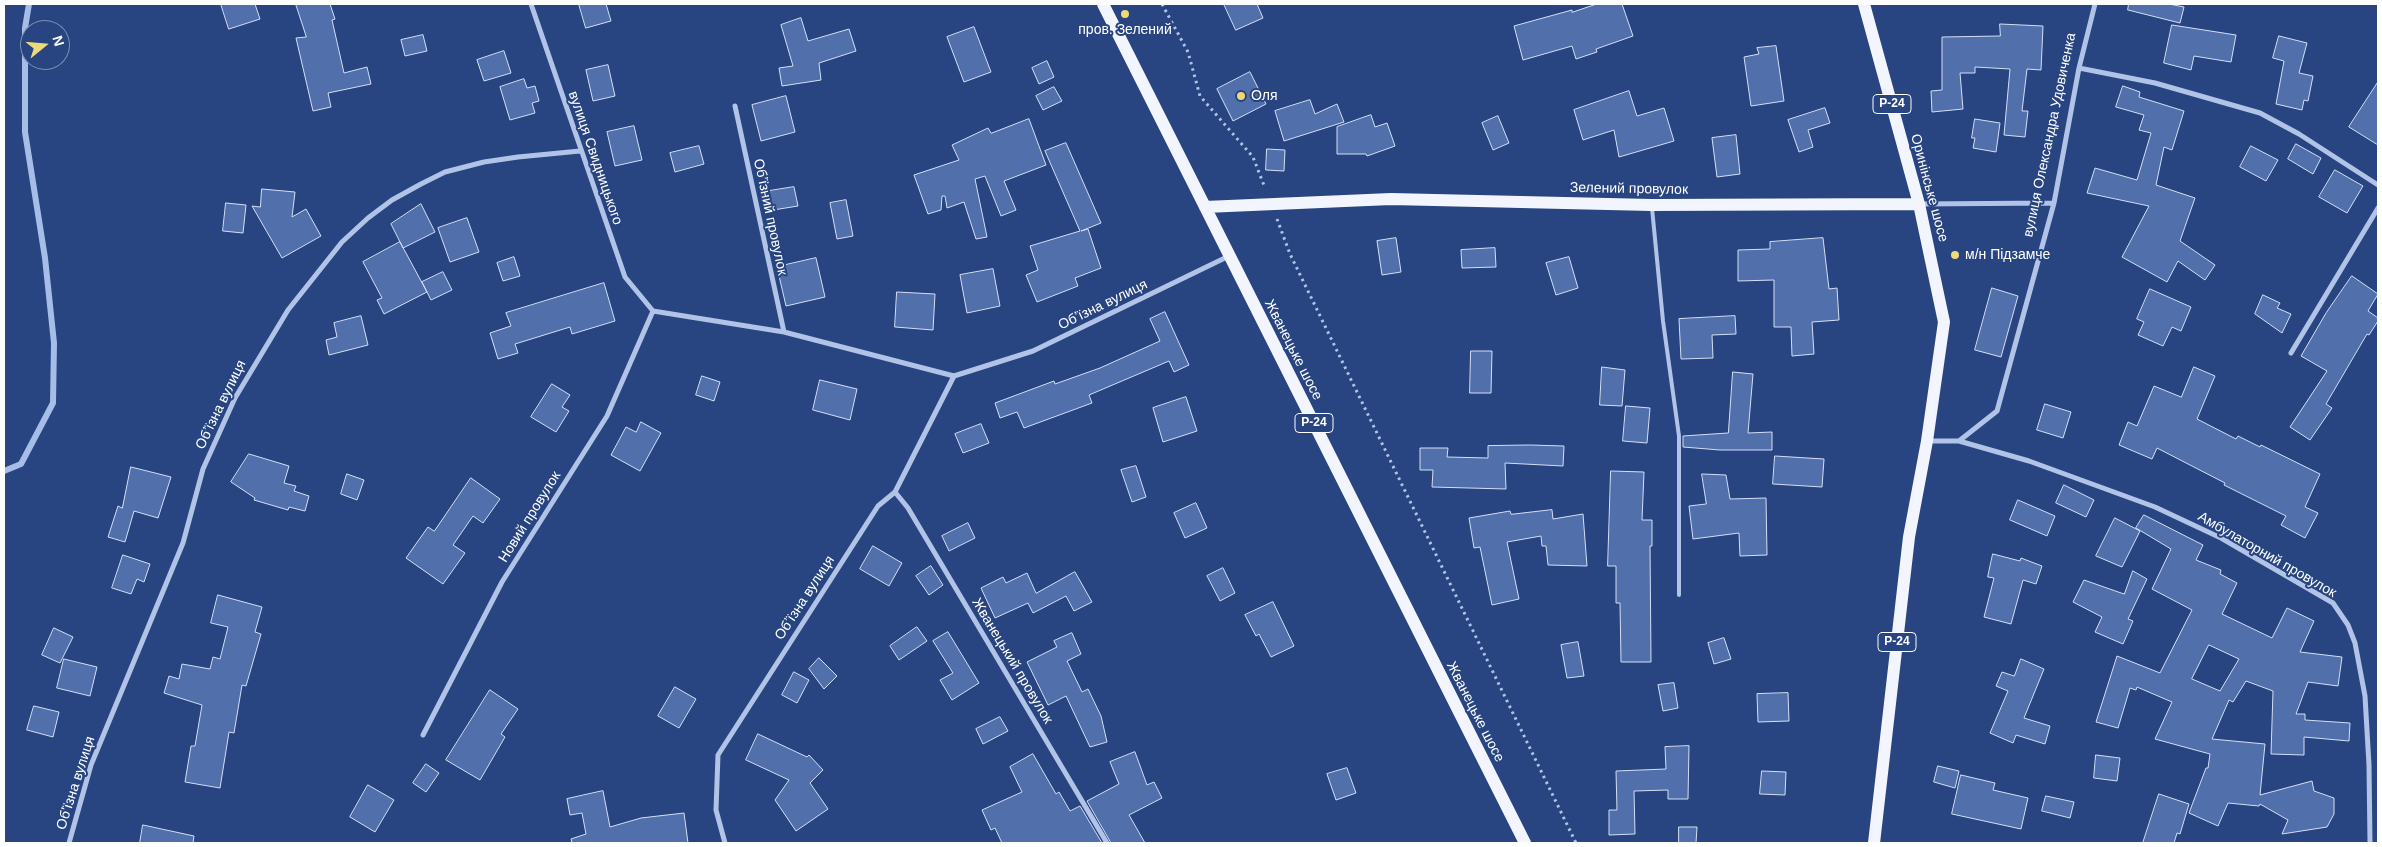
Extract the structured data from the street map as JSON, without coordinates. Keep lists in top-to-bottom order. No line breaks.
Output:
{"streets":{"main road":["Р-24","Оринінське шосе","Зелений провулок","Жванецьке шосе"],"street":["вулиця Олександра Удовиченка","вулиця Свидницького","Обʼїзний провулок","Обʼїзна вулиця","Новий провулок","Амбулаторний провулок","Жванецький провулок"]},"crossings":[["Р-24","Оринінське шосе"],["вулиця Олександра Удовиченка","Зелений провулок"],["вулиця Олександра Удовиченка","Амбулаторний провулок"],["вулиця Свидницького","Обʼїзна вулиця"],["вулиця Свидницького","Новий провулок"],["Оринінське шосе","Зелений провулок"],["Зелений провулок","Жванецьке шосе"],["Обʼїзна вулиця","Жванецьке шосе"],["Обʼїзна вулиця","Жванецький провулок"]],"places":["пров. Зелений","Оля","м/н Підзамче"],"north":"right"}
